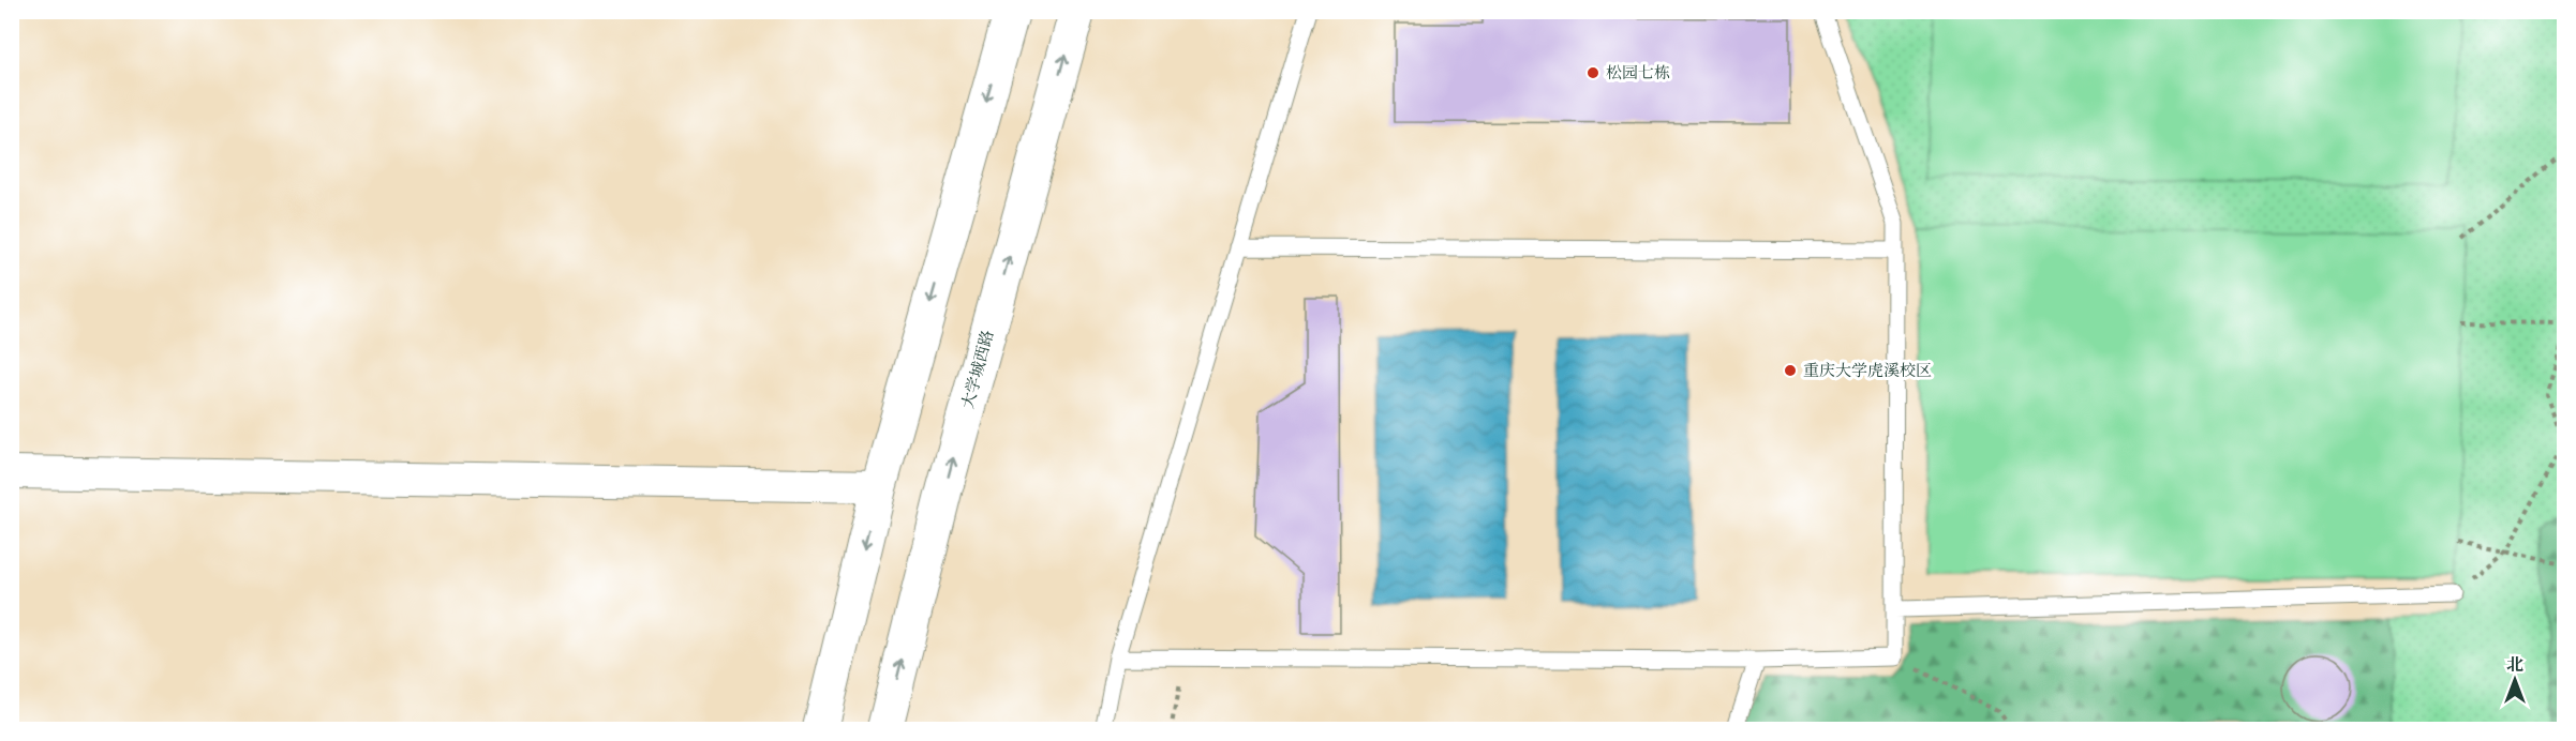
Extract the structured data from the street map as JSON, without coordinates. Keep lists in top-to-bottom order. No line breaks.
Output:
{"streets":{"main road":["大学城西路"]},"places":["松园七栋","重庆大学虎溪校区"],"north":"top"}
